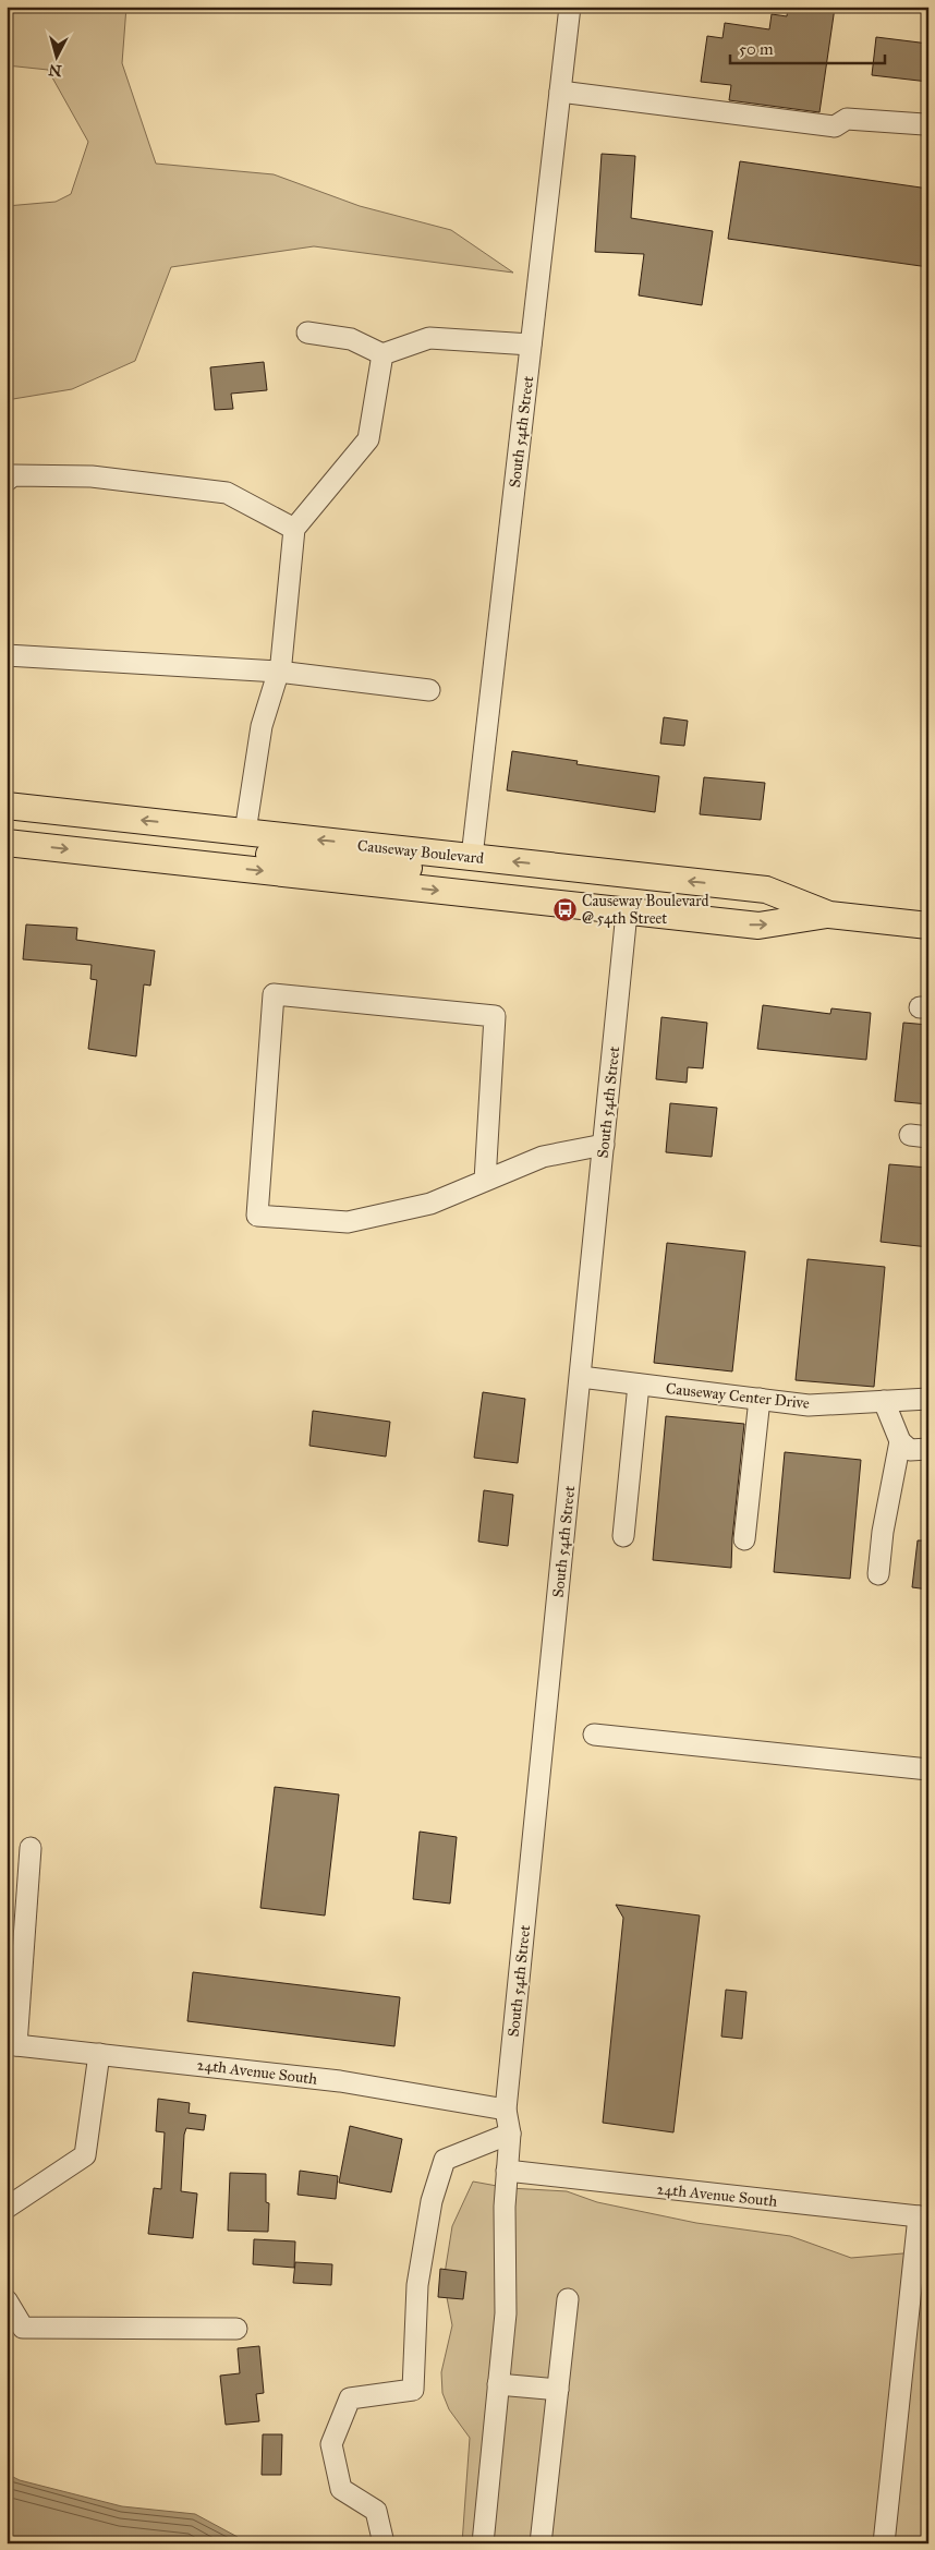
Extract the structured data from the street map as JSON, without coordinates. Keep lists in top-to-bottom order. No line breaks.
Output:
{"streets":{"main road":["Causeway Boulevard"],"street":["South 54th Street","Causeway Center Drive","24th Avenue South"]},"crossings":[["South 54th Street","Causeway Boulevard"],["South 54th Street","Causeway Center Drive"],["South 54th Street","24th Avenue South"]],"places":{"bus stop":["Causeway Boulevard @ 54th Street"]},"scale_bar":"50 m","north":"bottom"}
